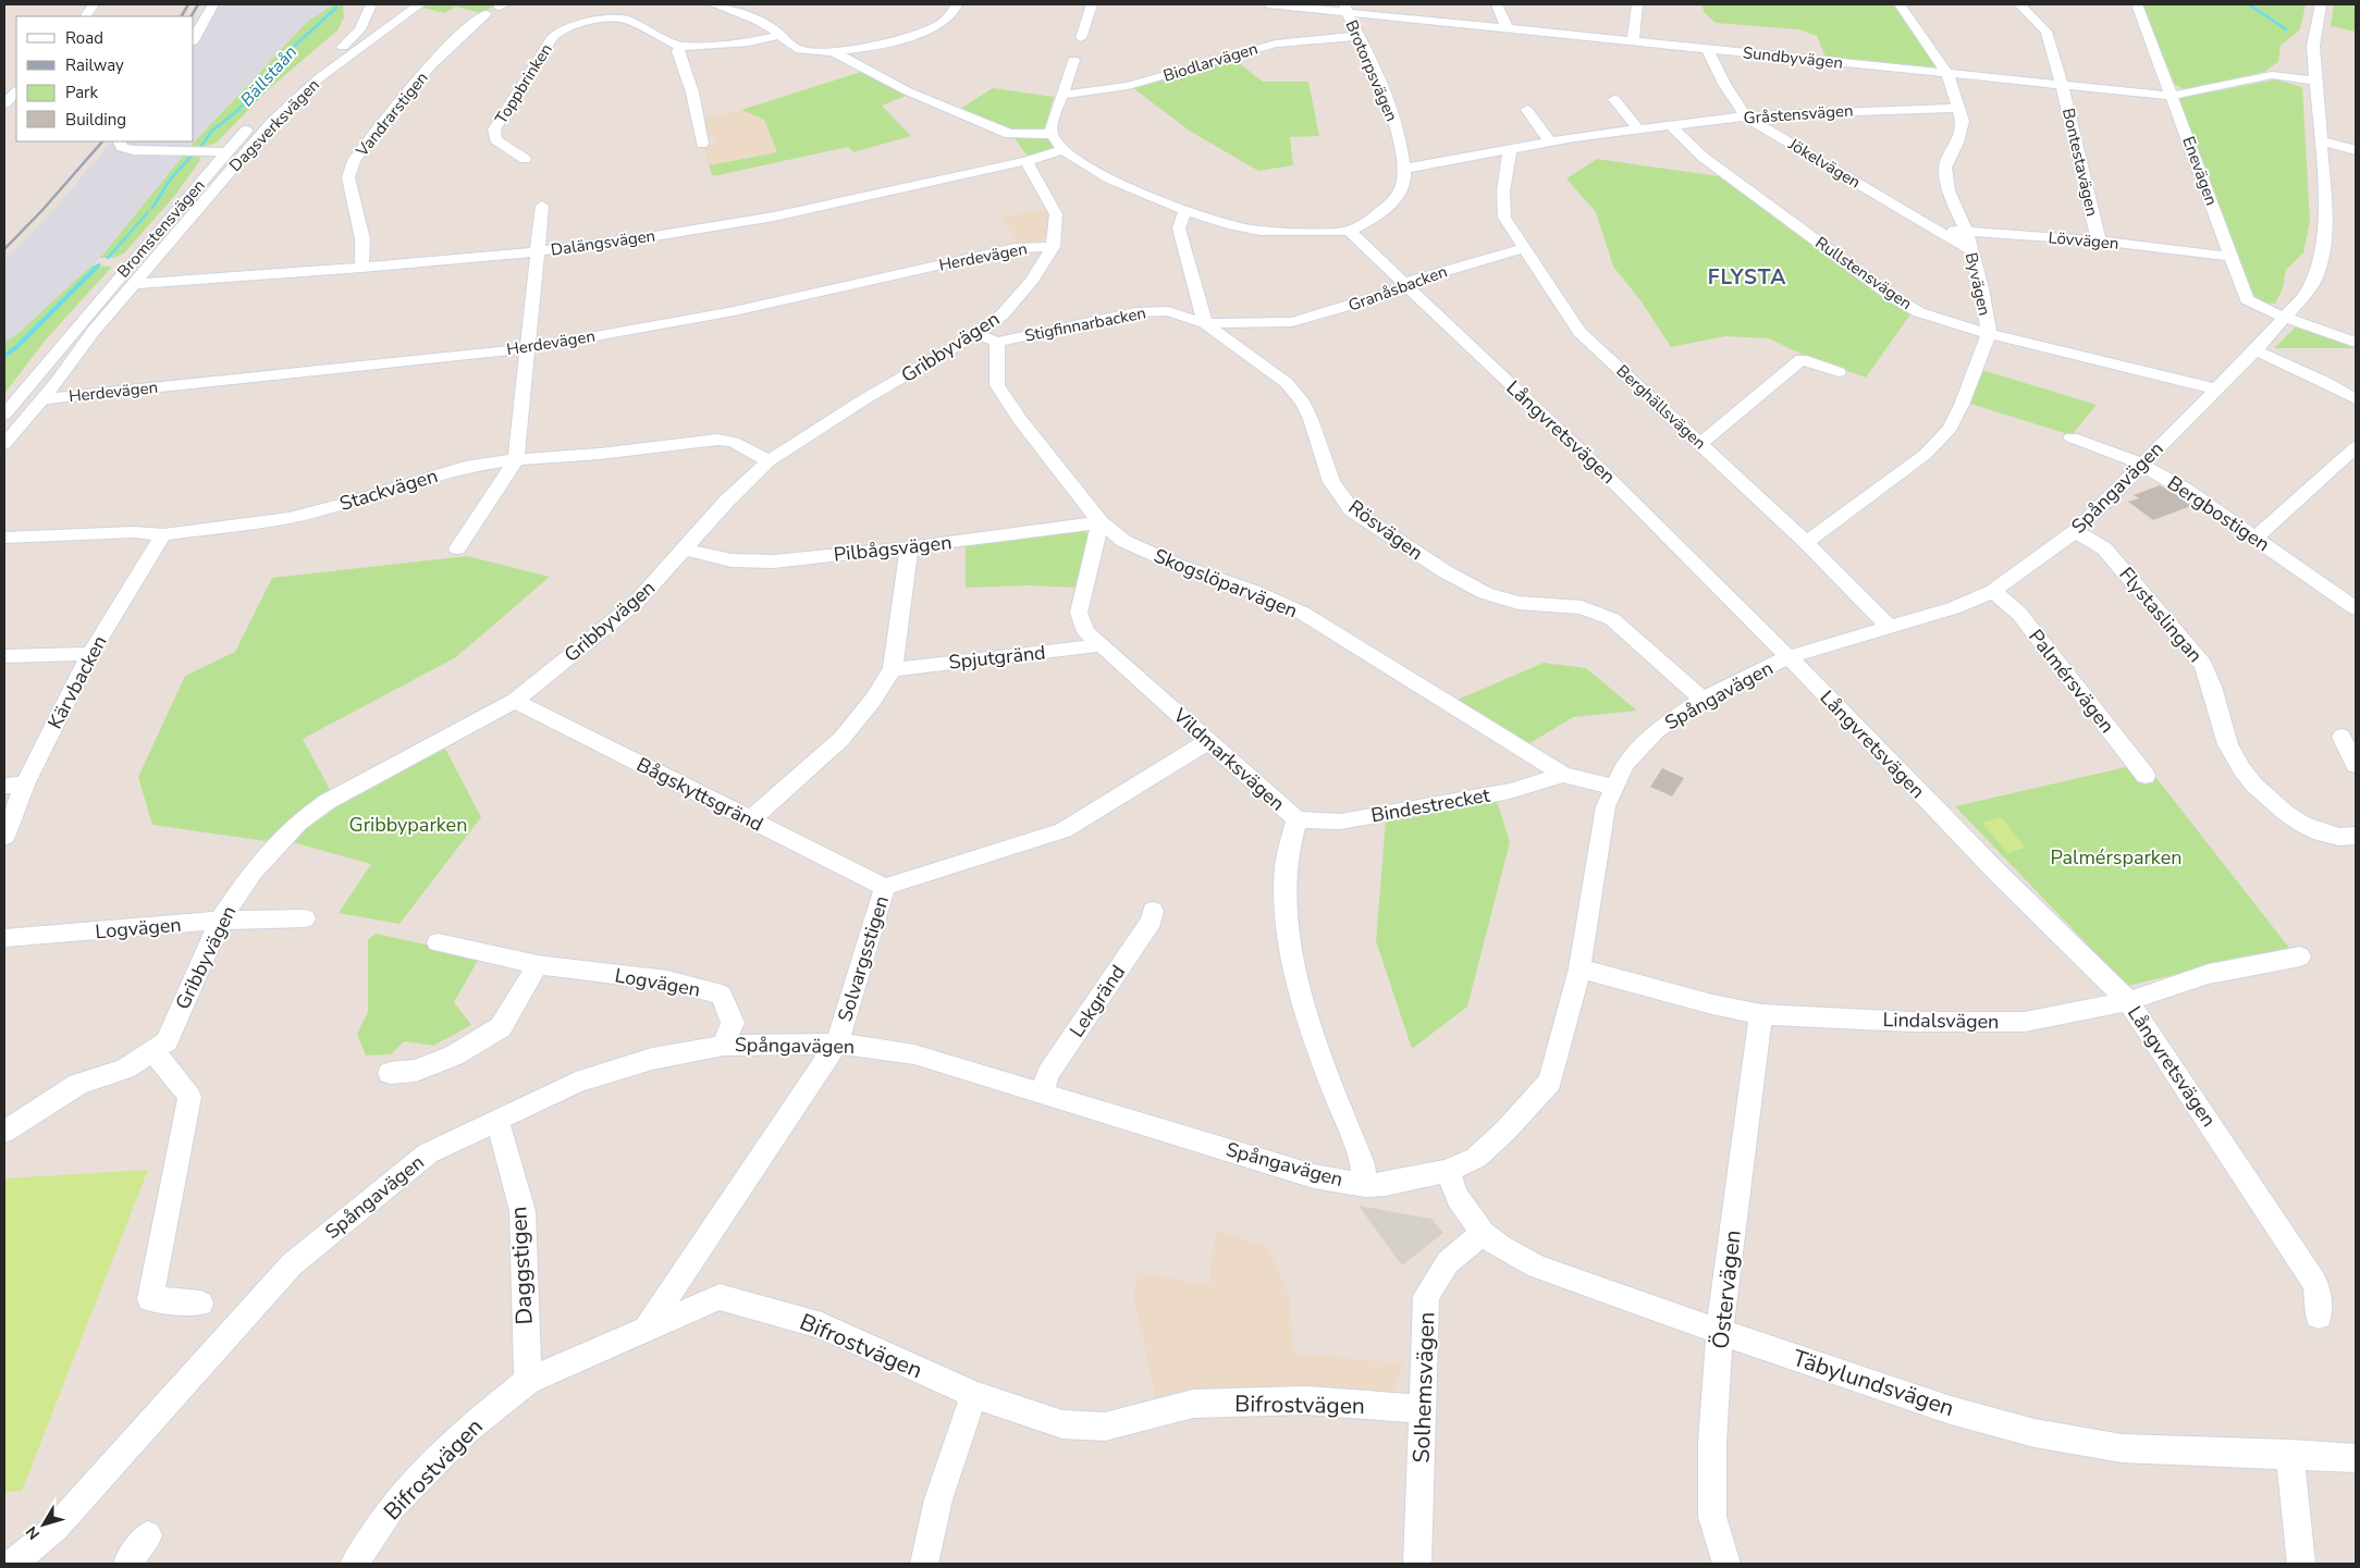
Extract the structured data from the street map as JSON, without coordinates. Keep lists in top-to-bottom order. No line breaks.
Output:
{"streets":{"street":["Sundbyvägen","Biodlarvägen","Brotorpsvägen","Toppbrinken","Vandrarstigen","Gråstensvägen","Dagsverksvägen","Bontestavägen","Jökelvägen","Enevägen","Bromstensvägen","Lövvägen","Dalängsvägen","Herdevägen","Rullstensvägen","Byvägen","Granåsbacken","Stigfinnarbacken","Gribbyvägen","Berghällsvägen","Långvretsvägen","Spångavägen","Stackvägen","Bergbostigen","Rösvägen","Pilbågsvägen","Skogslöparvägen","Flystaslingan","Spjutgränd","Palmérsvägen","Kärvbacken","Vildmarksvägen","Bågskyttsgränd","Bindestrecket","Logvägen","Solvargsstigen","Lekgränd","Lindalsvägen","Daggstigen","Östervägen","Bifrostvägen","Täbylundsvägen","Solhemsvägen"]},"crossings":[["Sundbyvägen","Brotorpsvägen"],["Sundbyvägen","Bontestavägen"],["Sundbyvägen","Jökelvägen"],["Sundbyvägen","Enevägen"],["Sundbyvägen","Byvägen"],["Sundbyvägen","Spångavägen"],["Biodlarvägen","Brotorpsvägen"],["Brotorpsvägen","Gråstensvägen"],["Brotorpsvägen","Långvretsvägen"],["Vandrarstigen","Dalängsvägen"],["Gråstensvägen","Jökelvägen"],["Gråstensvägen","Rullstensvägen"],["Gråstensvägen","Byvägen"],["Gråstensvägen","Berghällsvägen"],["Dagsverksvägen","Dalängsvägen"],["Dagsverksvägen","Herdevägen"],["Bontestavägen","Lövvägen"],["Jökelvägen","Lövvägen"],["Jökelvägen","Byvägen"],["Enevägen","Lövvägen"],["Enevägen","Spångavägen"],["Lövvägen","Byvägen"],["Dalängsvägen","Gribbyvägen"],["Herdevägen","Gribbyvägen"],["Rullstensvägen","Byvägen"],["Rullstensvägen","Spångavägen"],["Byvägen","Berghällsvägen"],["Granåsbacken","Stigfinnarbacken"],["Granåsbacken","Berghällsvägen"],["Granåsbacken","Långvretsvägen"],["Granåsbacken","Rösvägen"],["Stigfinnarbacken","Rösvägen"],["Stigfinnarbacken","Skogslöparvägen"],["Gribbyvägen","Stackvägen"],["Gribbyvägen","Pilbågsvägen"],["Gribbyvägen","Bågskyttsgränd"],["Gribbyvägen","Logvägen"],["Berghällsvägen","Spångavägen"],["Långvretsvägen","Spångavägen"],["Långvretsvägen","Lindalsvägen"],["Spångavägen","Bergbostigen"],["Spångavägen","Rösvägen"],["Spångavägen","Skogslöparvägen"],["Spångavägen","Flystaslingan"],["Spångavägen","Palmérsvägen"],["Spångavägen","Vildmarksvägen"],["Spångavägen","Logvägen"],["Spångavägen","Solvargsstigen"],["Spångavägen","Lekgränd"],["Spångavägen","Lindalsvägen"],["Spångavägen","Daggstigen"],["Spångavägen","Täbylundsvägen"],["Stackvägen","Kärvbacken"],["Pilbågsvägen","Skogslöparvägen"],["Pilbågsvägen","Vildmarksvägen"],["Skogslöparvägen","Vildmarksvägen"],["Skogslöparvägen","Bindestrecket"],["Spjutgränd","Vildmarksvägen"],["Vildmarksvägen","Bindestrecket"],["Vildmarksvägen","Solvargsstigen"],["Bågskyttsgränd","Solvargsstigen"],["Solvargsstigen","Bifrostvägen"],["Lindalsvägen","Östervägen"],["Daggstigen","Bifrostvägen"],["Östervägen","Täbylundsvägen"],["Bifrostvägen","Solhemsvägen"],["Täbylundsvägen","Solhemsvägen"]],"districts":["FLYSTA"],"water":["Bällstaån"],"parks":["Gribbyparken","Palmérsparken"],"legend":["Road","Railway","Park","Building"],"north":"bottom left"}
